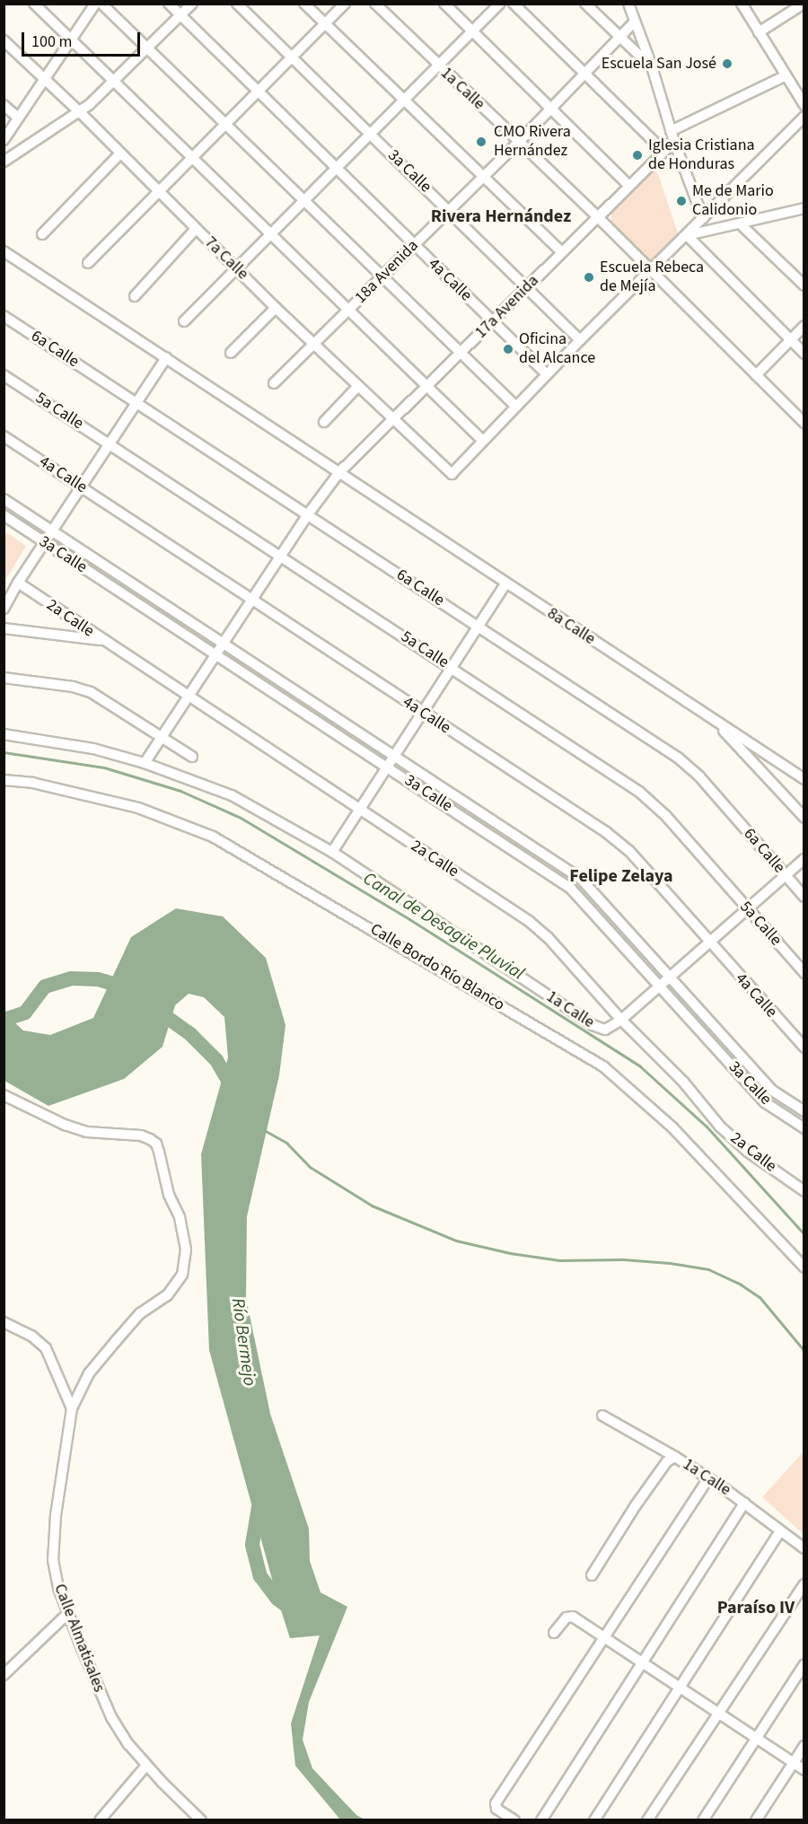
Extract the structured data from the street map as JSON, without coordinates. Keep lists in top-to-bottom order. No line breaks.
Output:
{"streets":{"street":["1a Calle","3a Calle","7a Calle","18a Avenida","4a Calle","17a Avenida","6a Calle","5a Calle","2a Calle","8a Calle","Calle Bordo Río Blanco","Calle Almatisales"]},"crossings":[["1a Calle","18a Avenida"],["1a Calle","17a Avenida"],["1a Calle","2a Calle"],["3a Calle","18a Avenida"],["3a Calle","17a Avenida"],["7a Calle","18a Avenida"],["7a Calle","17a Avenida"],["18a Avenida","4a Calle"],["4a Calle","17a Avenida"],["17a Avenida","6a Calle"],["17a Avenida","5a Calle"],["17a Avenida","2a Calle"],["17a Avenida","8a Calle"]],"districts":["Rivera Hernández","Felipe Zelaya","Paraíso IV"],"water":["Canal de Desagüe Pluvial","Río Bermejo"],"places":["Escuela San José","CMO Rivera Hernández","Iglesia Cristiana de Honduras","Me de Mario Calidonio","Escuela Rebeca de Mejía","Oficina del Alcance"],"scale_bar":"100 m"}
